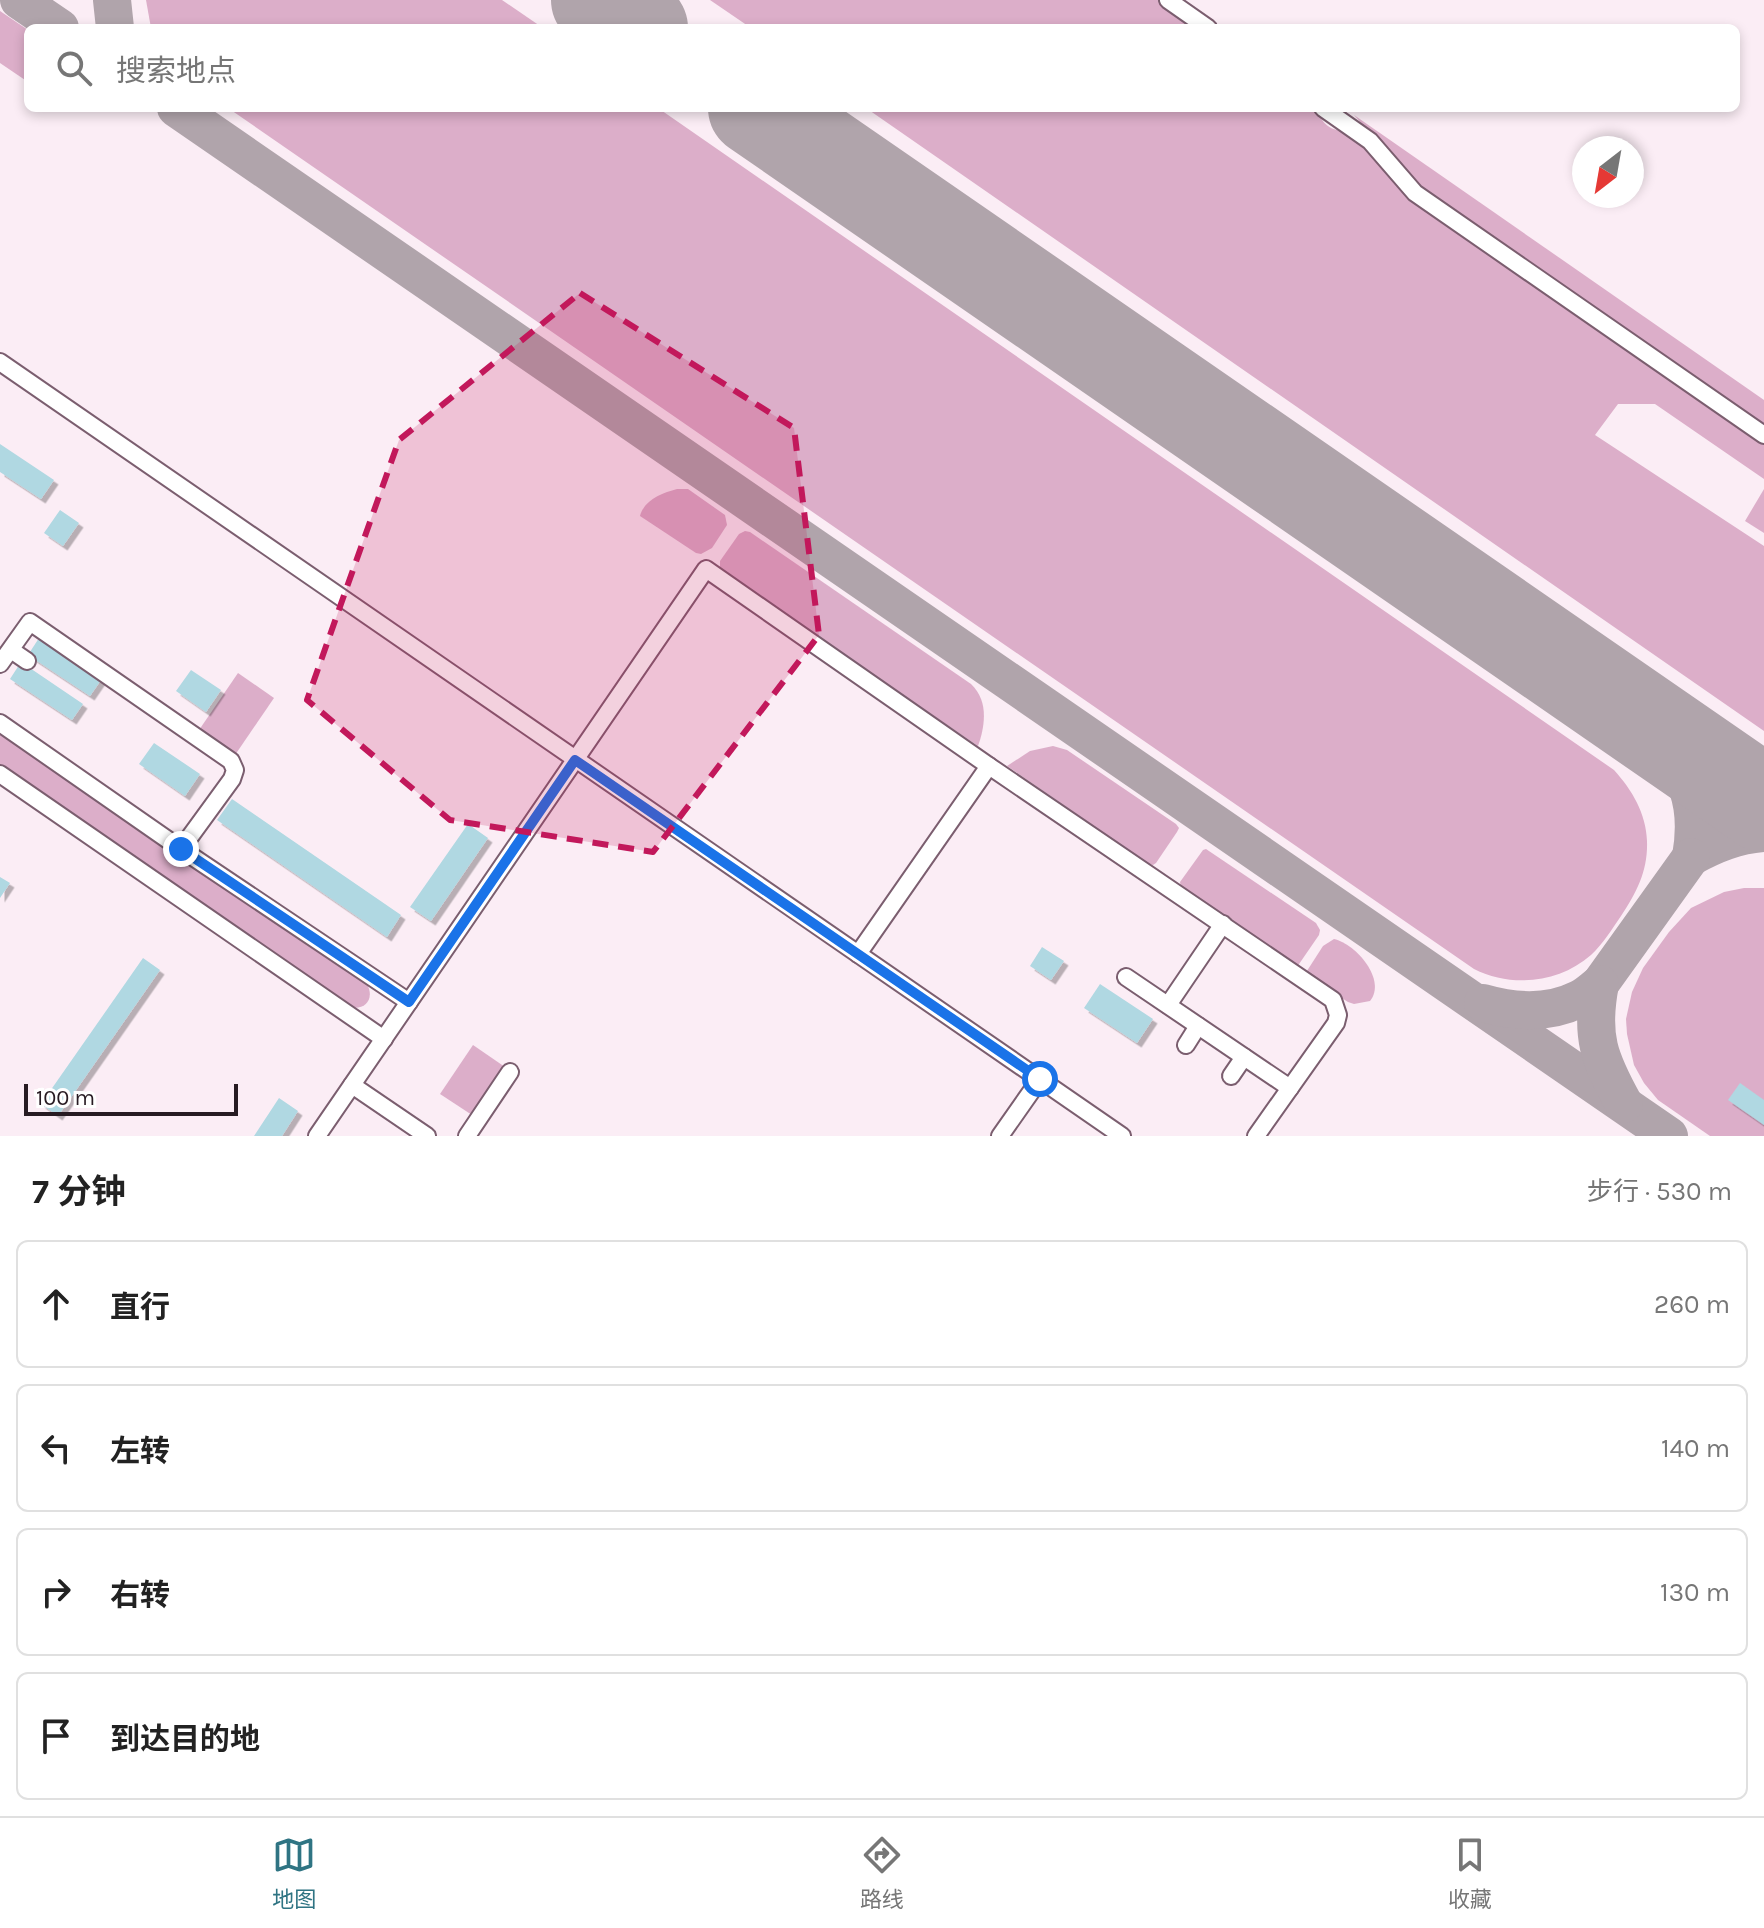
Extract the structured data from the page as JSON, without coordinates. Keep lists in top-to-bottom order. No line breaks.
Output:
{"scale_bar":"100 m","north":"bottom left","page":{"search":"搜索地点","scale":"100 m","heading":["7 分钟","步行 · 530 m"],"list":[["直行","260 m"],["左转","140 m"],["右转","130 m"],"到达目的地"],"nav":["地图","路线","收藏"]}}
